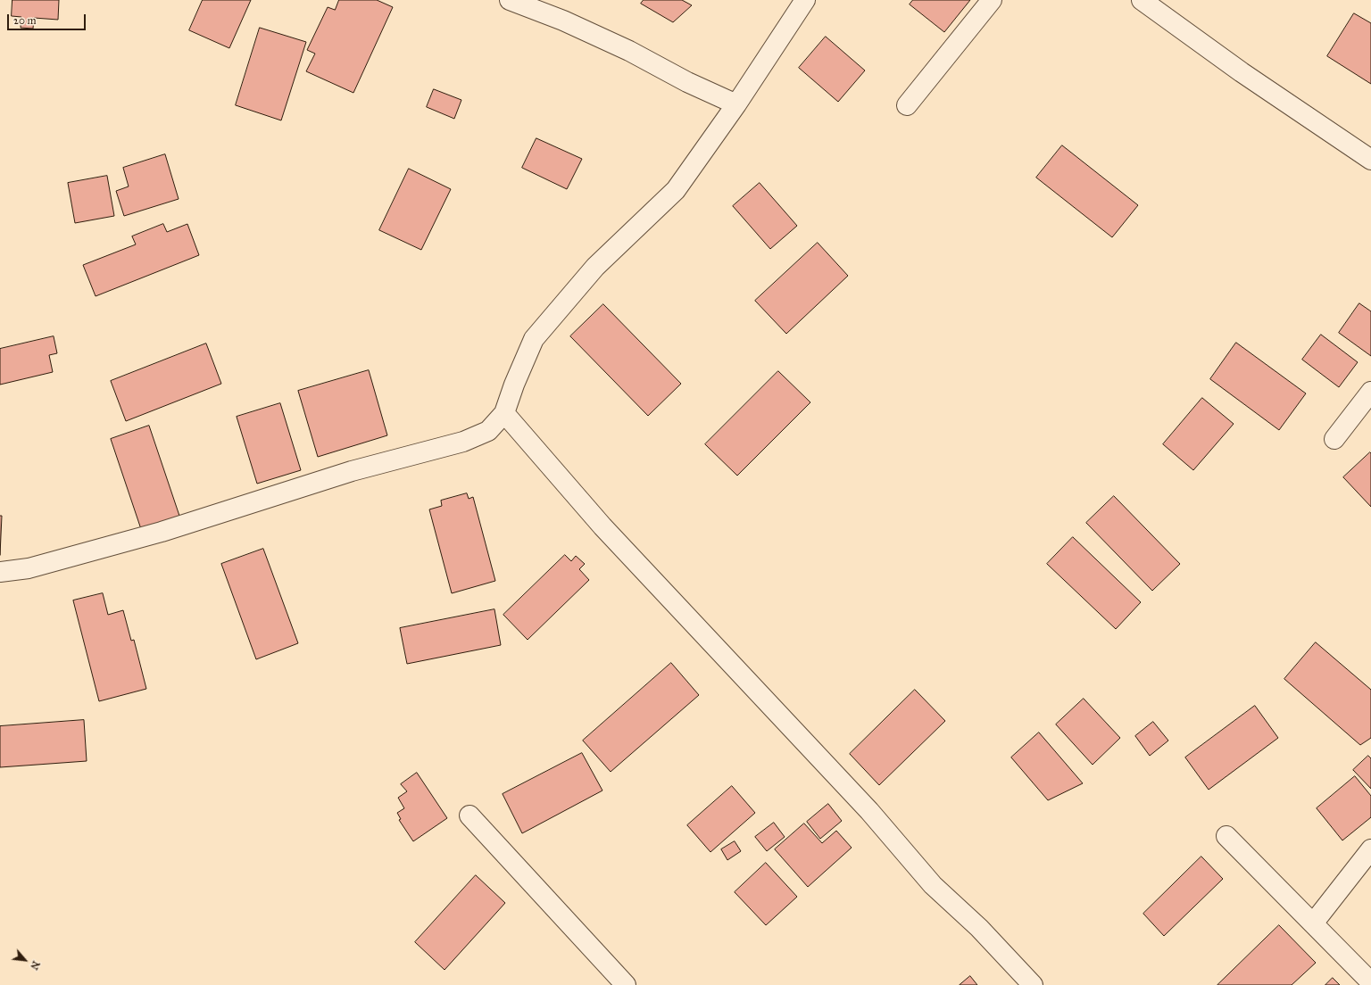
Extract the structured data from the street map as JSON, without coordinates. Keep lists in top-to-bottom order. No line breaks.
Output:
{"scale_bar":"20 m","north":"bottom right"}
